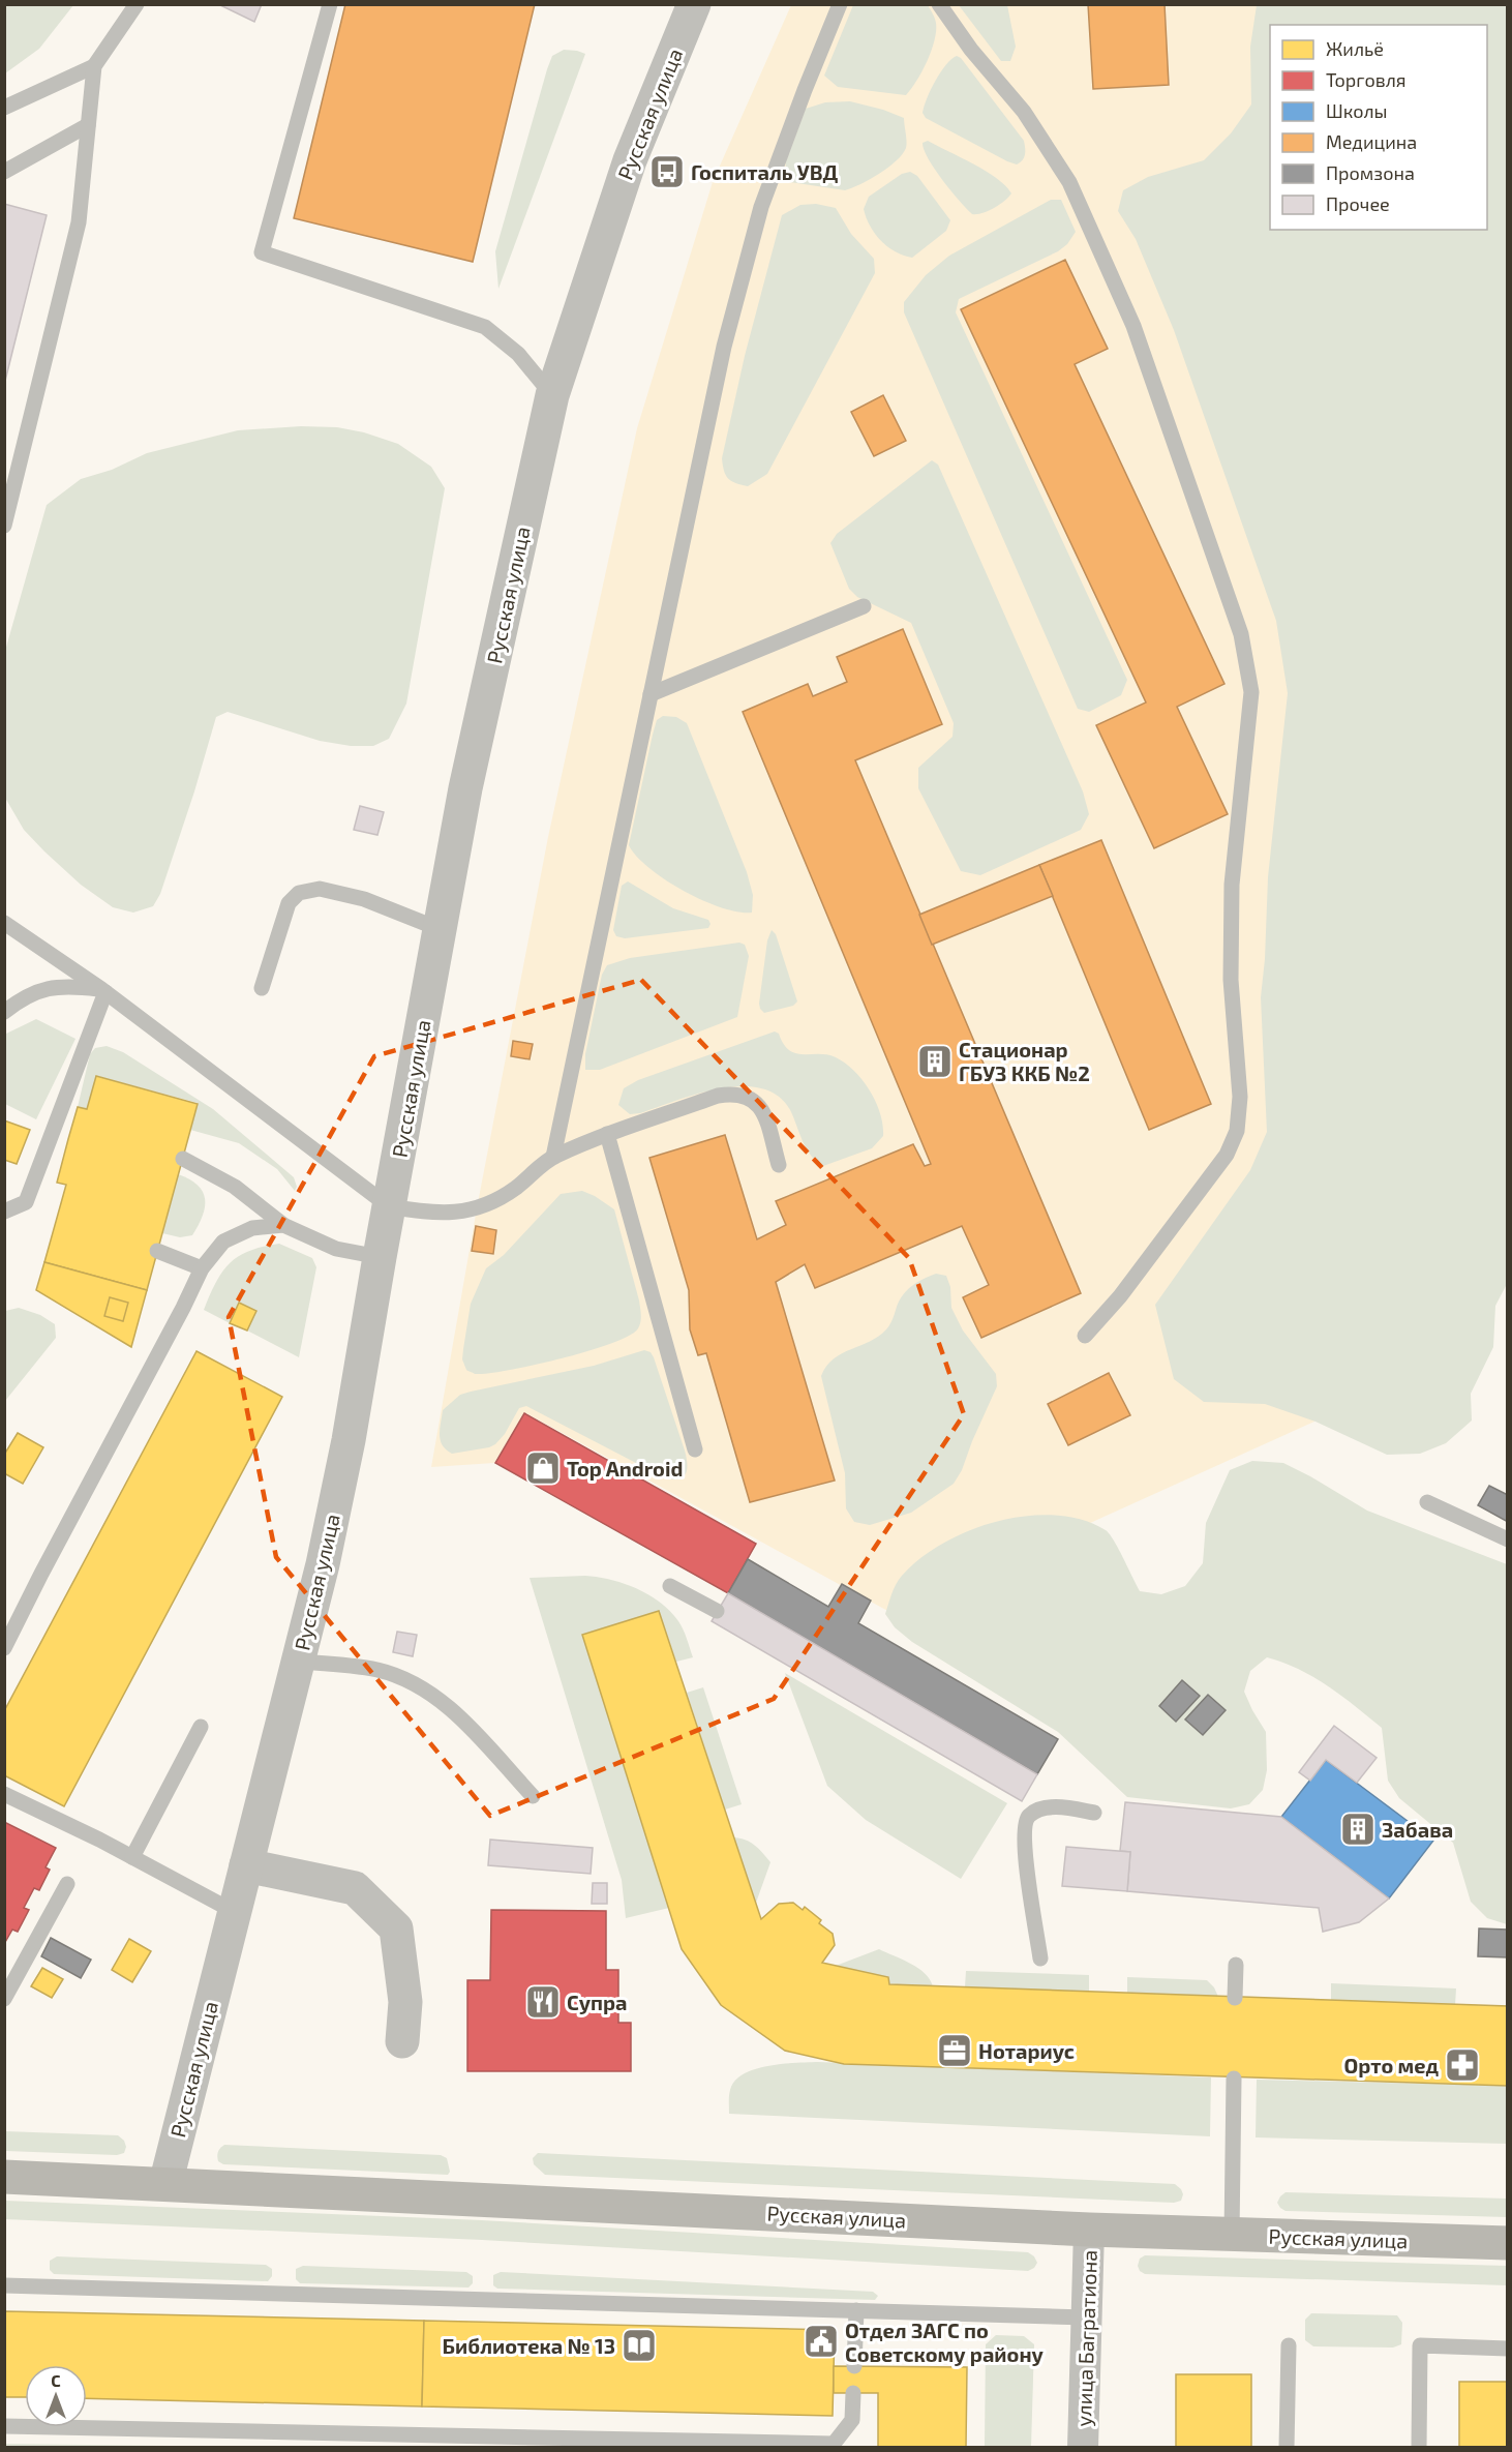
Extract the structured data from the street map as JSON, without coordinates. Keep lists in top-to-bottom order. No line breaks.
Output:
{"streets":{"main road":["Русская улица"],"street":["улица Багратиона"]},"crossings":[["Русская улица","улица Багратиона"]],"places":{"bus stop":["Госпиталь УВД"],"building":["Стационар ГБУЗ ККБ №2","Забава"],"shop":["Top Android"],"restaurant":["Супра"],"office":["Нотариус"],"pharmacy":["Орто мед"],"public building":["Отдел ЗАГС по Советскому району"],"library":["Библиотека № 13"]},"legend":["Жильё","Торговля","Школы","Медицина","Промзона","Прочее"],"north":"top"}
